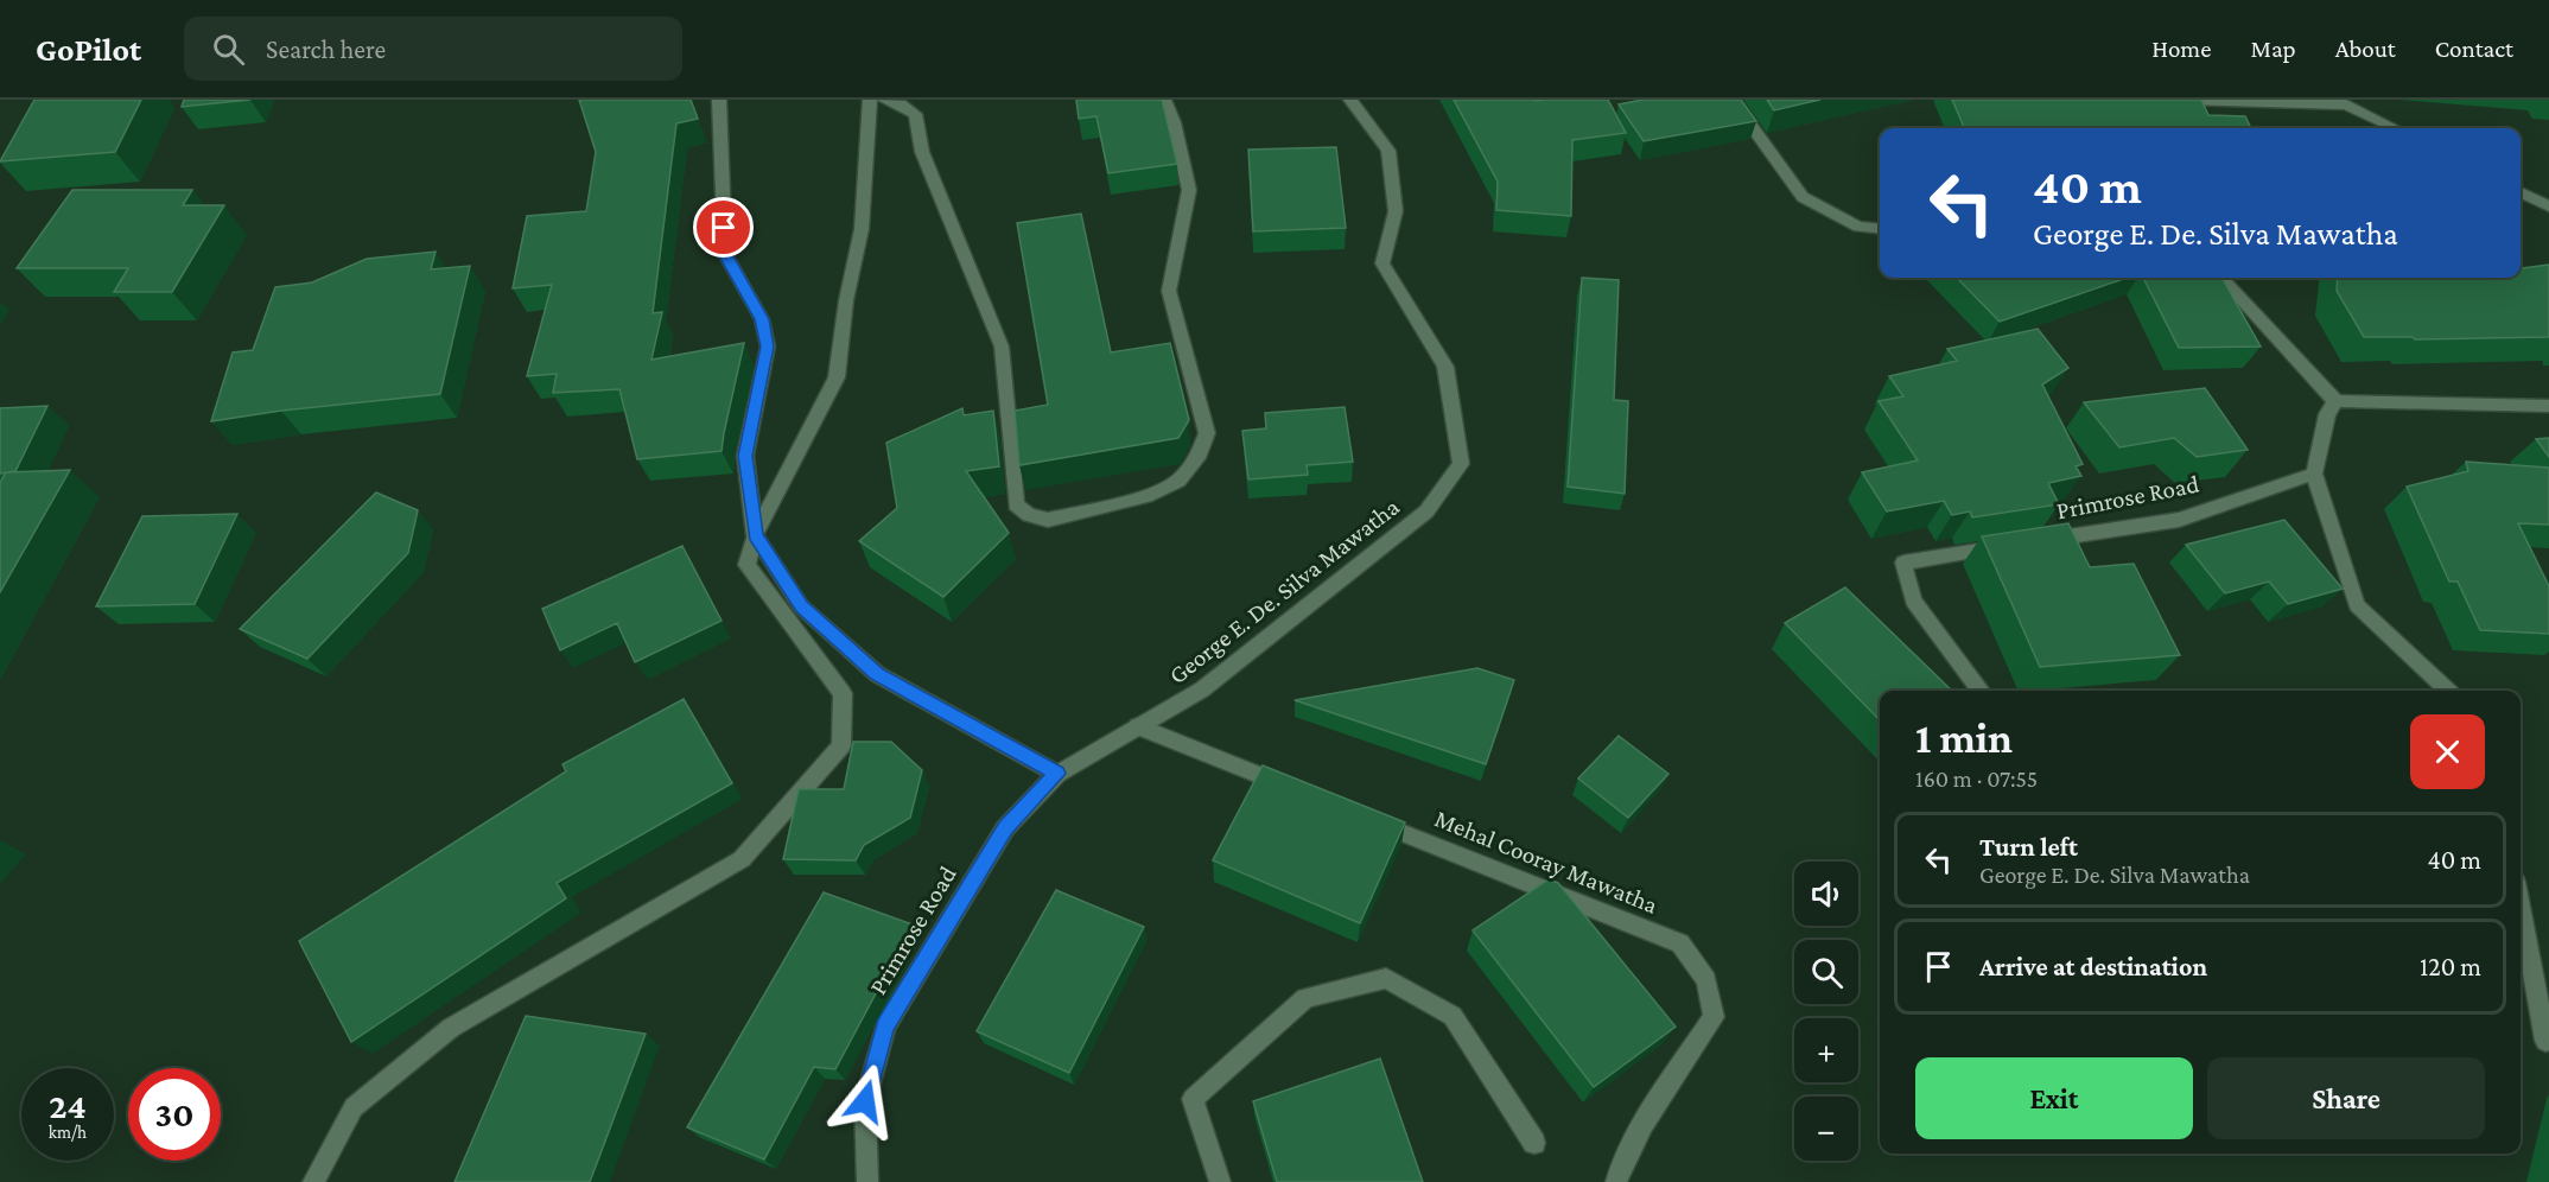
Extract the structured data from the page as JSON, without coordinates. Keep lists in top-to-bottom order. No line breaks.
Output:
{"streets":{"street":["Primrose Road","George E. De. Silva Mawatha","Mehal Cooray Mawatha"]},"crossings":[["Primrose Road","George E. De. Silva Mawatha"]],"page":{"header":"GoPilot","search":"Search here","nav":["Home","Map","About","Contact"],"turn":["40 m","George E. De. Silva Mawatha"],"heading":["1 min","160 m · 07:55"],"list":[{"name":"Turn left","note":"George E. De. Silva Mawatha","value":"40 m"},{"name":"Arrive at destination","value":"120 m"}],"map_buttons":["+","−"],"buttons":["Exit","Share"],"speed":"24 km/h","limit":"30"}}
